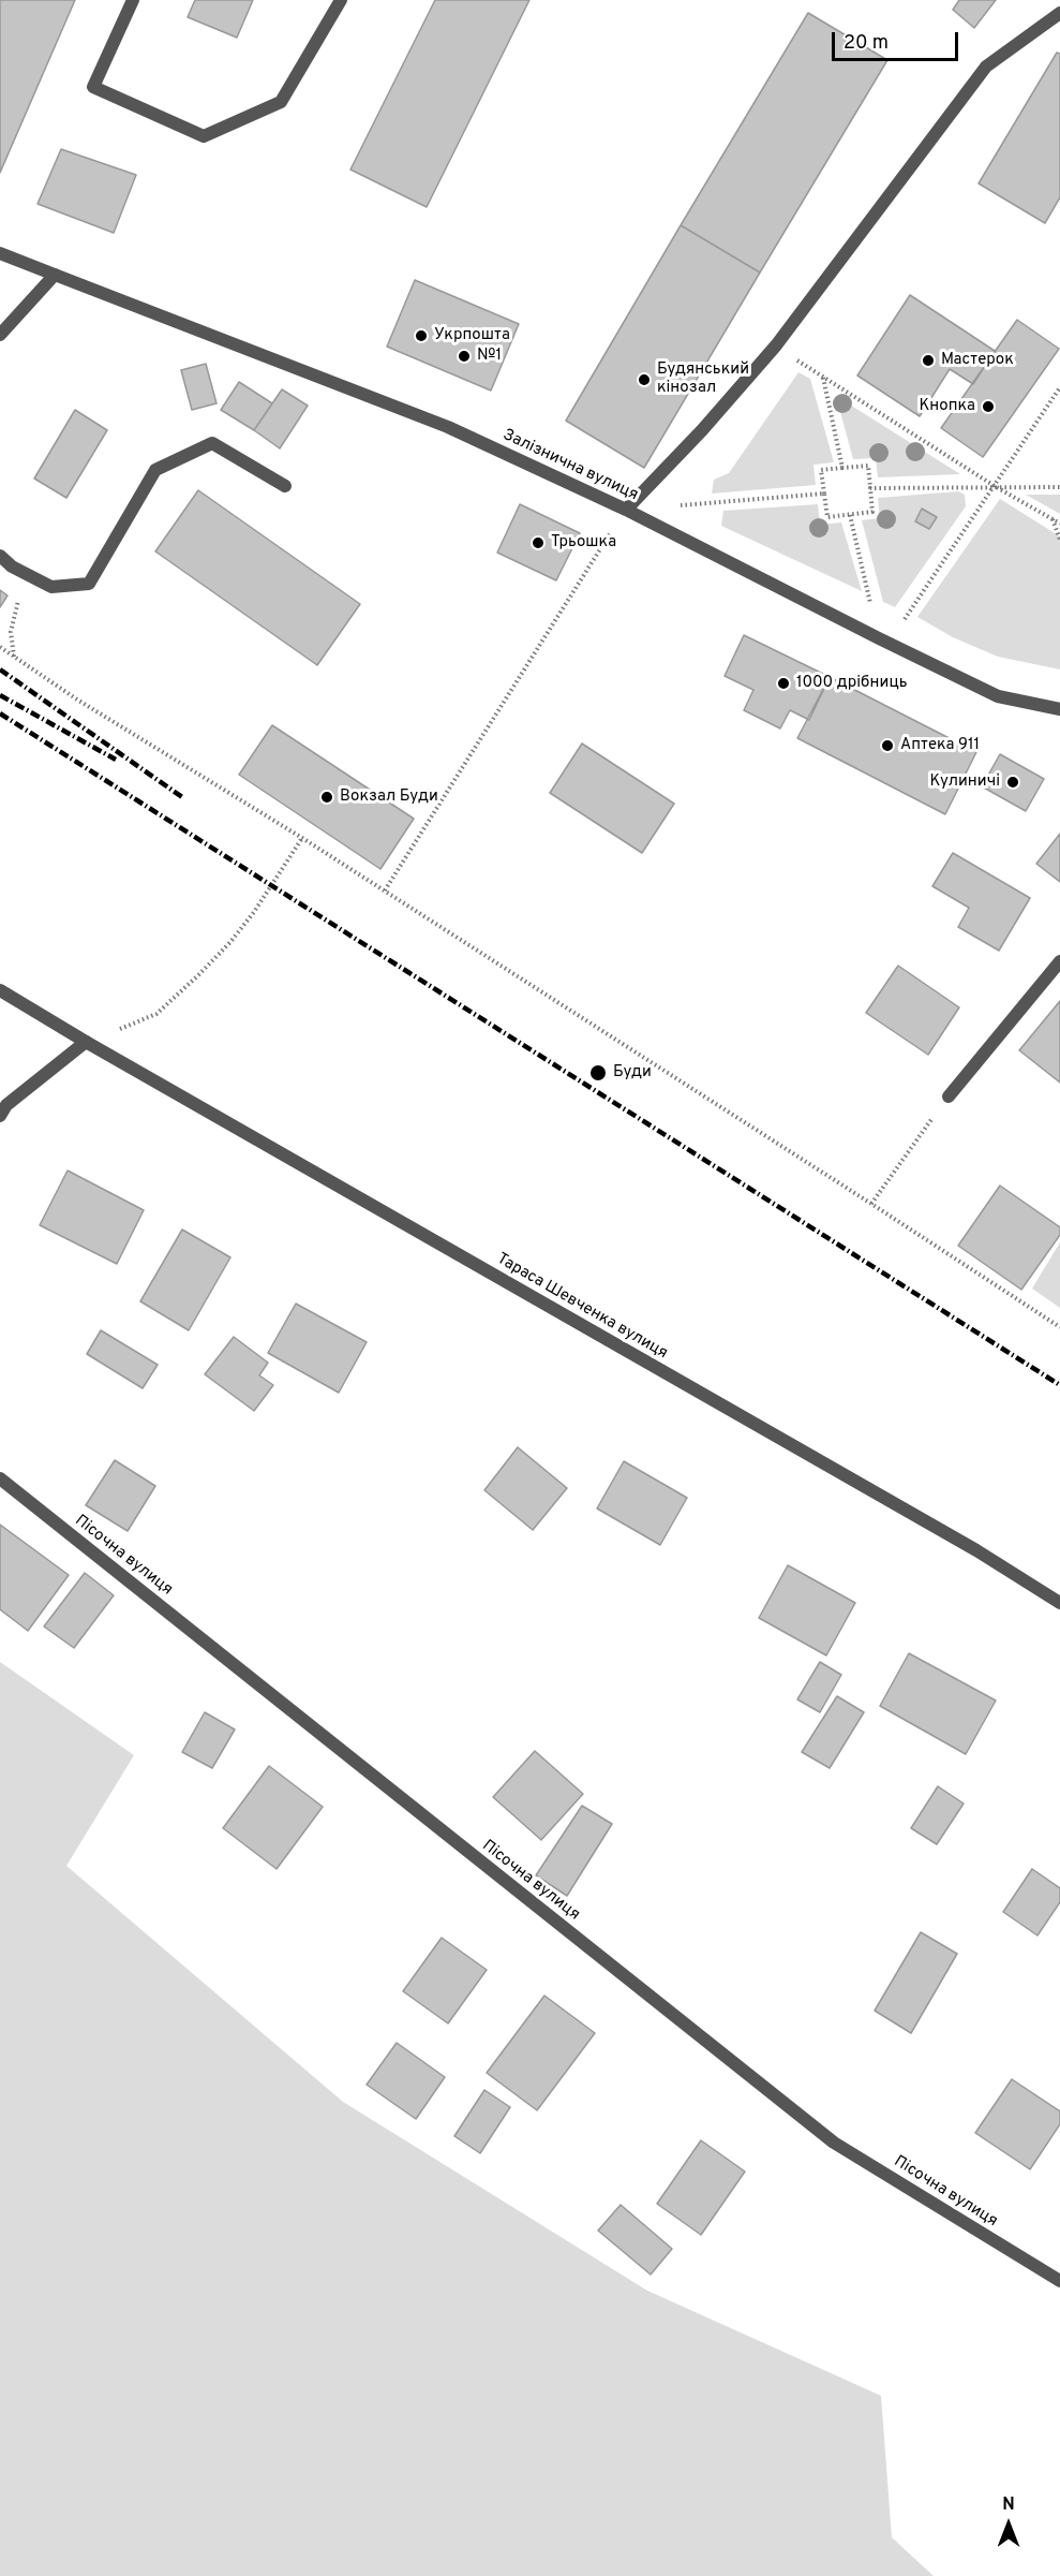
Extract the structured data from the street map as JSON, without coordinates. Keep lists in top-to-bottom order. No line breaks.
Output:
{"streets":{"street":["Залізнична вулиця","Тараса Шевченка вулиця","Пісочна вулиця"]},"places":["Укрпошта","№1","Мастерок","Будянський кінозал","Кнопка","Трьошка","1000 дрібниць","Аптека 911","Кулиничі","Вокзал Буди","Буди"],"scale_bar":"20 m","north":"top"}
